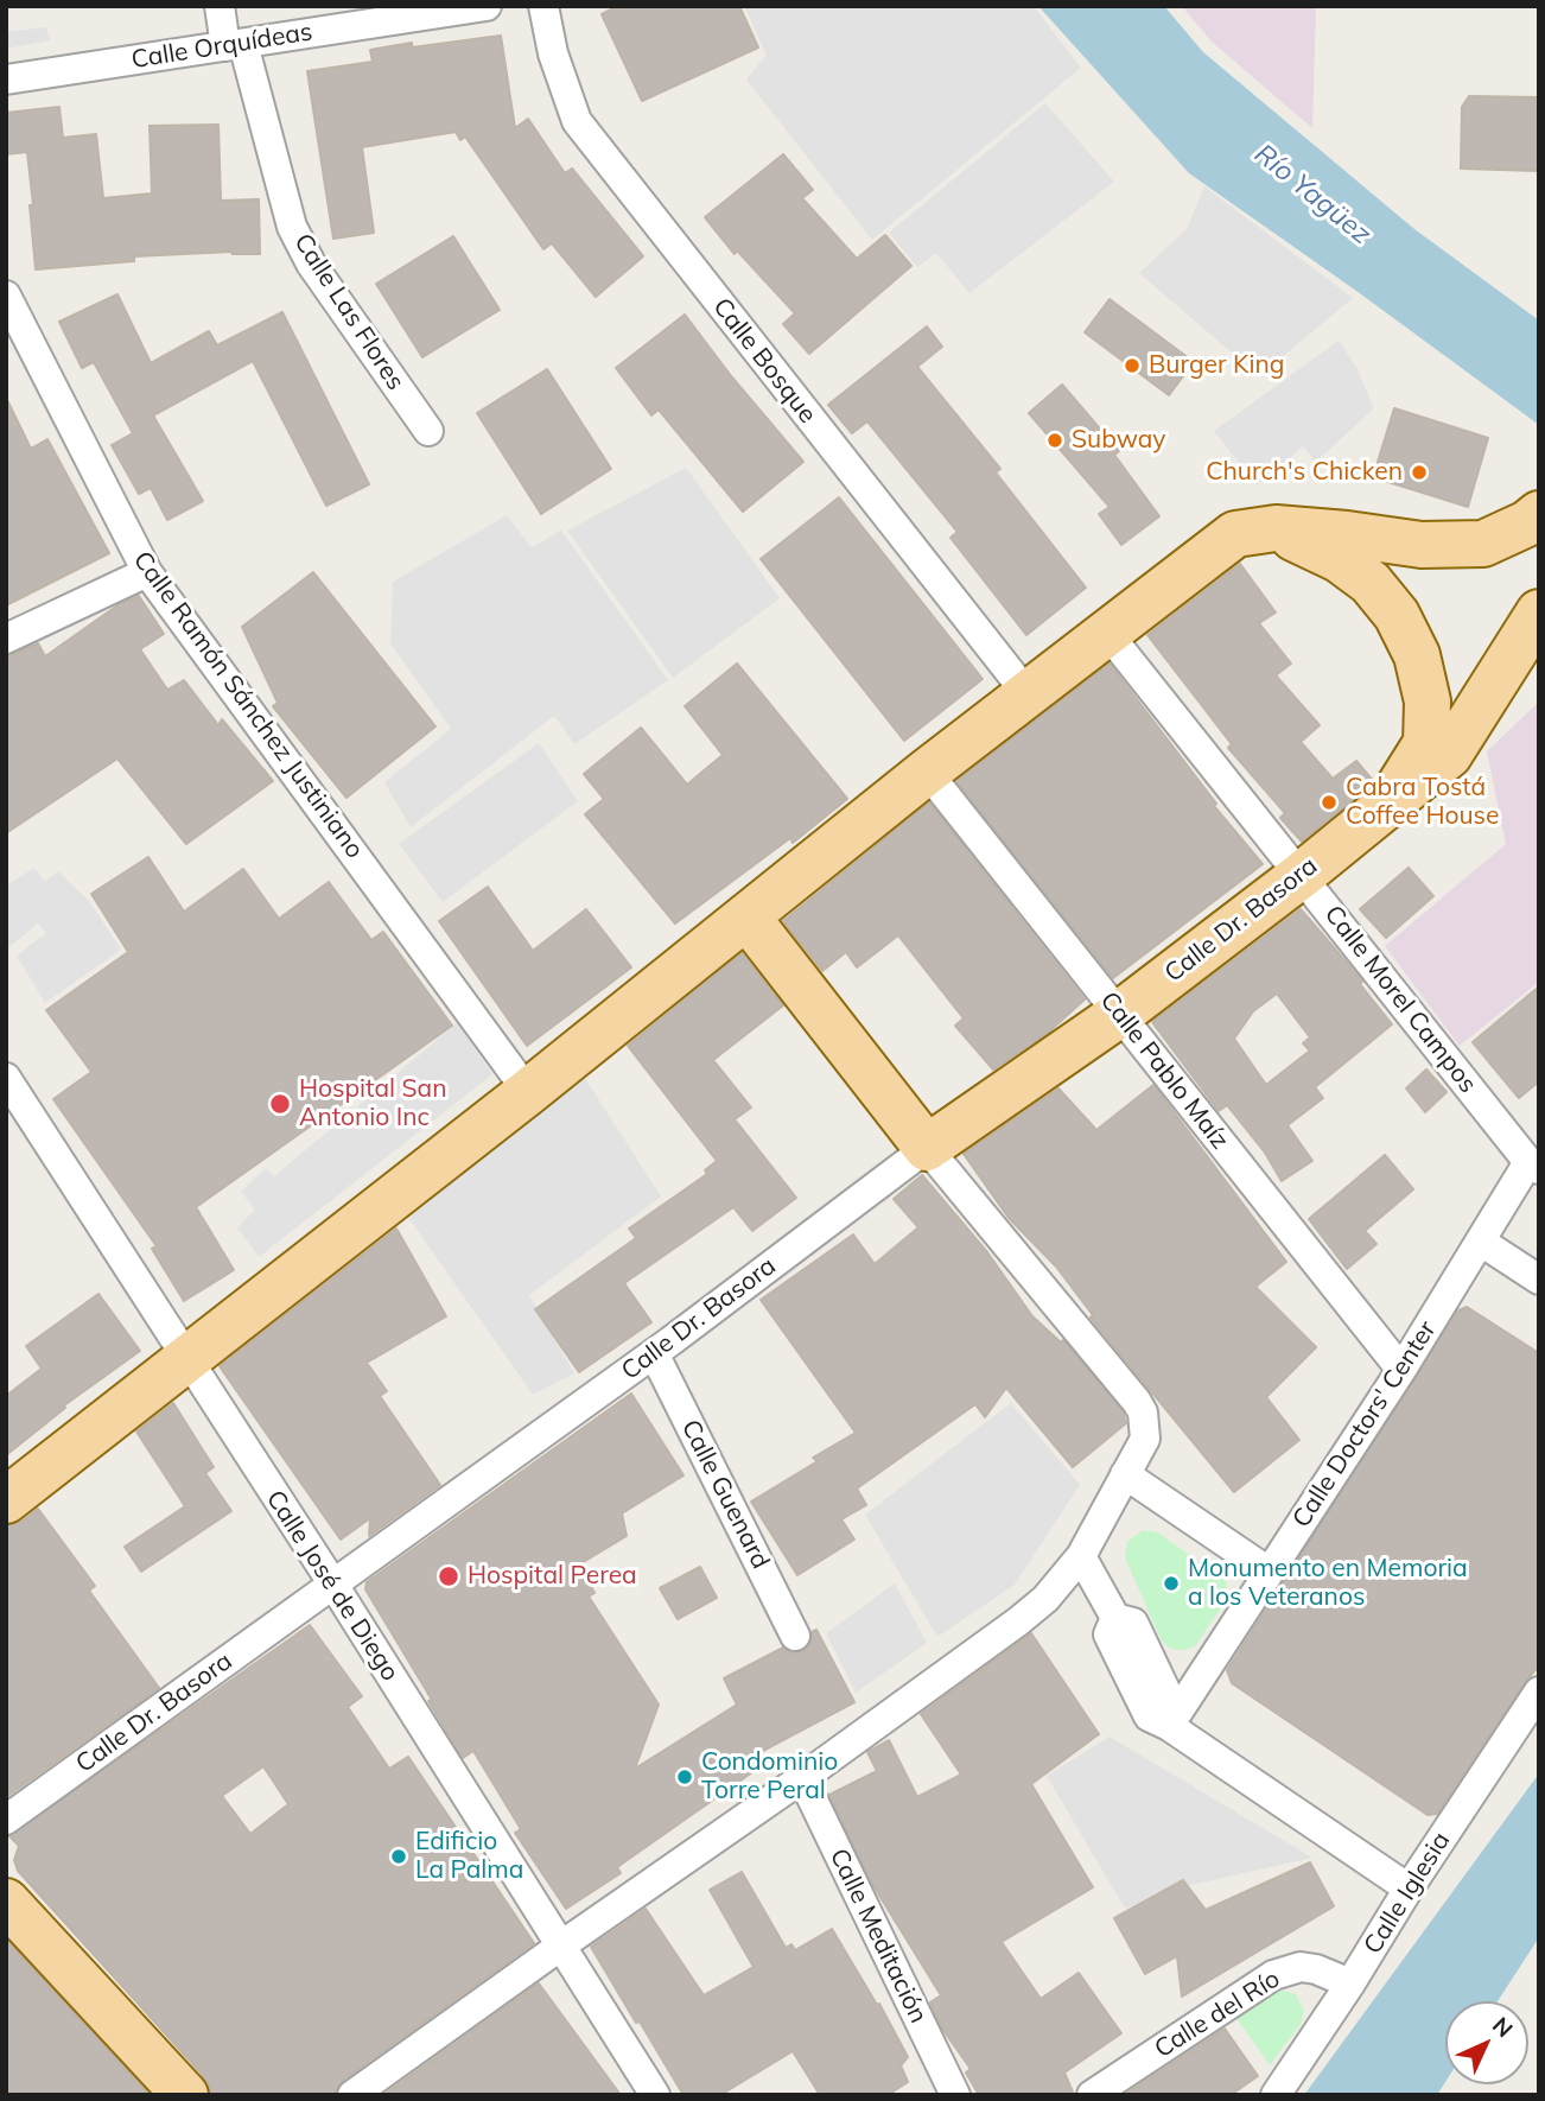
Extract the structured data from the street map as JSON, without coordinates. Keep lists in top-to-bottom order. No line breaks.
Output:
{"streets":{"main road":["Calle Dr. Basora"],"street":["Calle Orquídeas","Calle Las Flores","Calle Bosque","Calle Ramón Sánchez Justiniano","Calle Morel Campos","Calle Pablo Maíz","Calle Doctors' Center","Calle Guenard","Calle José de Diego","Calle Iglesia","Calle Meditación","Calle del Río"]},"crossings":[["Calle Orquídeas","Calle Las Flores"],["Calle Dr. Basora","Calle Morel Campos"],["Calle Dr. Basora","Calle Pablo Maíz"],["Calle Dr. Basora","Calle Guenard"],["Calle Dr. Basora","Calle José de Diego"],["Calle Morel Campos","Calle Doctors' Center"],["Calle Pablo Maíz","Calle Doctors' Center"],["Calle Iglesia","Calle del Río"]],"water":["Río Yagüez"],"places":["Burger King","Subway","Church's Chicken","Cabra Tostá Coffee House","Hospital San Antonio Inc","Hospital Perea","Monumento en Memoria a los Veteranos","Condominio Torre Peral","Edificio La Palma"],"north":"top right"}
